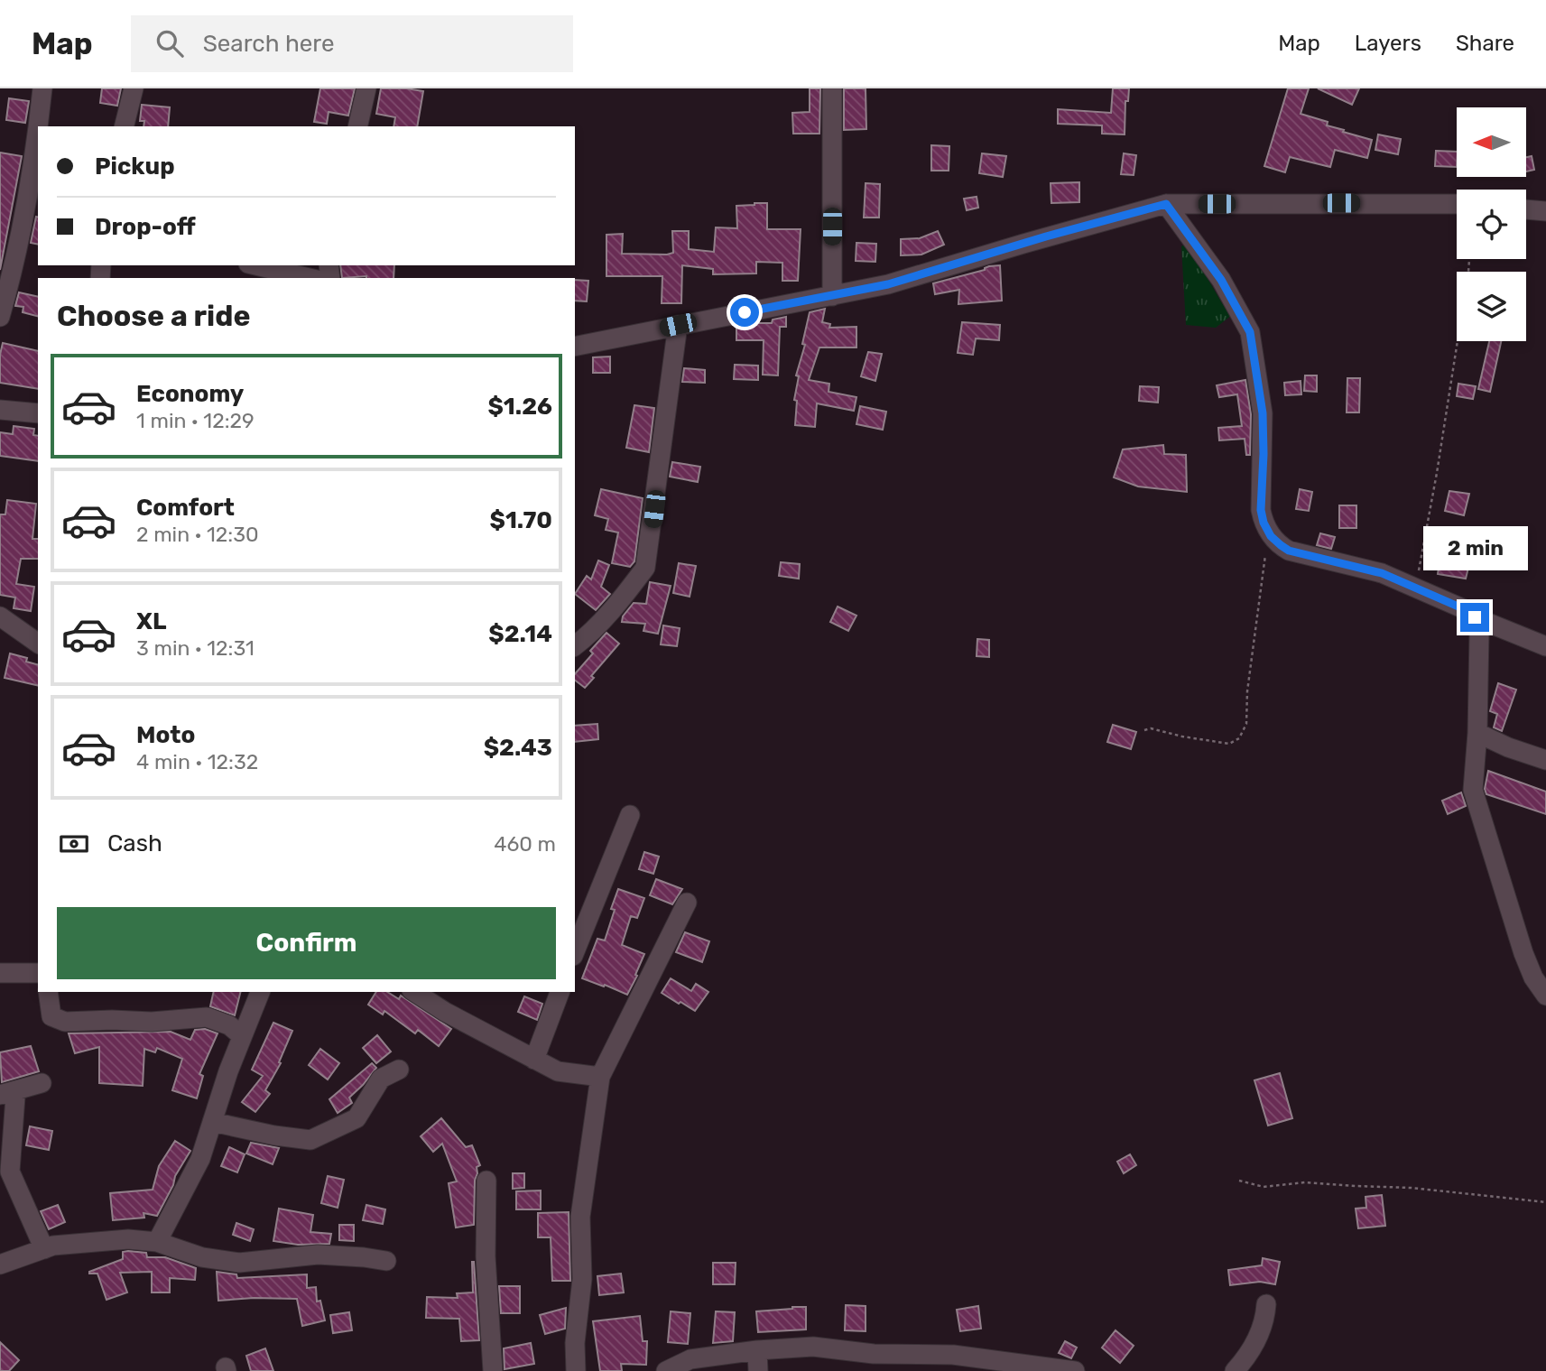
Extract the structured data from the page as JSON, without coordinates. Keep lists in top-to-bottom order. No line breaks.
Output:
{"north":"left","page":{"header":"Map","search":"Search here","nav":["Map","Layers","Share"],"banner":["Pickup","Drop-off"],"heading":"Choose a ride","list":[{"name":"Economy","note":"1 min · 12:29","value":"$1.26"},{"name":"Comfort","note":"2 min · 12:30","value":"$1.70"},{"name":"XL","note":"3 min · 12:31","value":"$2.14"},{"name":"Moto","note":"4 min · 12:32","value":"$2.43"}],"bubble":"2 min","pay":["Cash","460 m"],"buttons":"Confirm"}}
